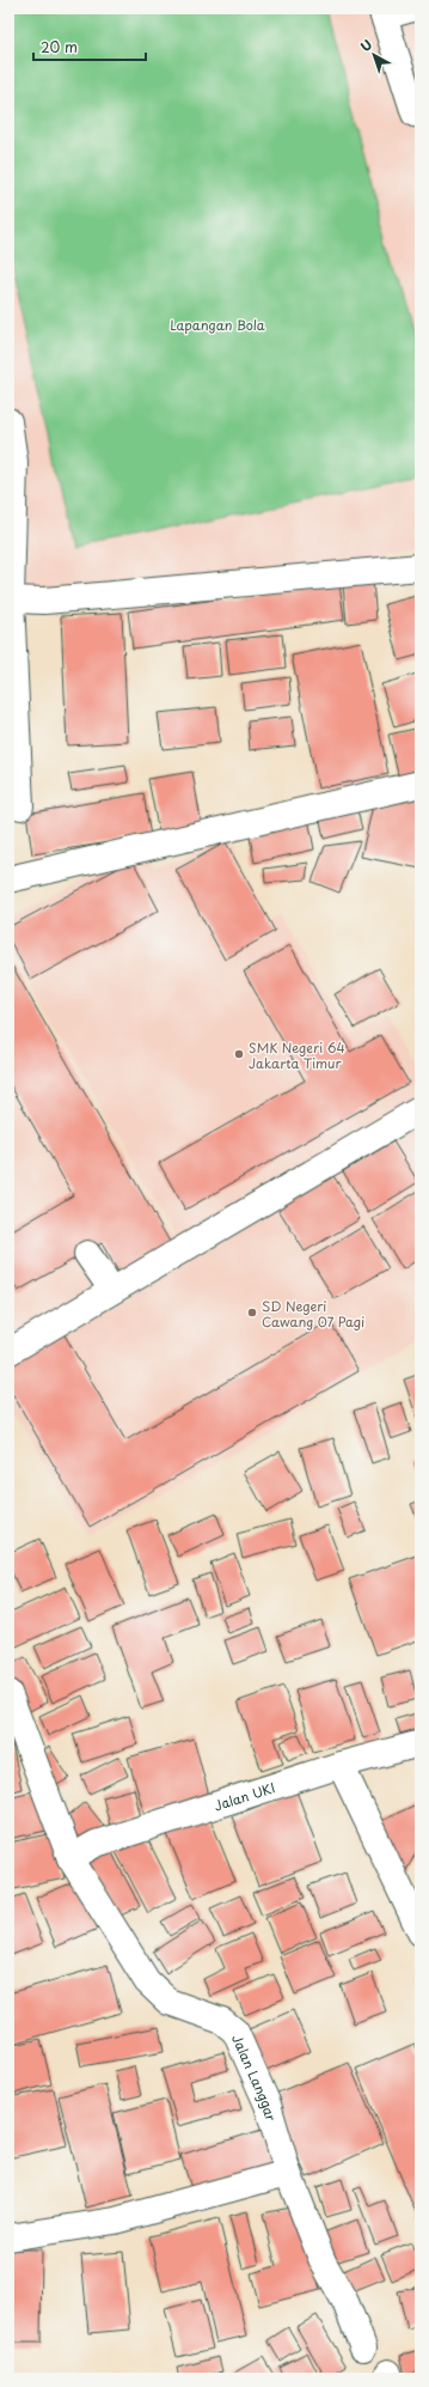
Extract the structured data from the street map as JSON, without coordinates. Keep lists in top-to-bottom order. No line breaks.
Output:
{"streets":{"street":["Jalan UKI","Jalan Langgar"]},"crossings":[["Jalan UKI","Jalan Langgar"]],"parks":["Lapangan Bola"],"places":["SMK Negeri 64 Jakarta Timur","SD Negeri Cawang 07 Pagi"],"scale_bar":"20 m","north":"top left"}
